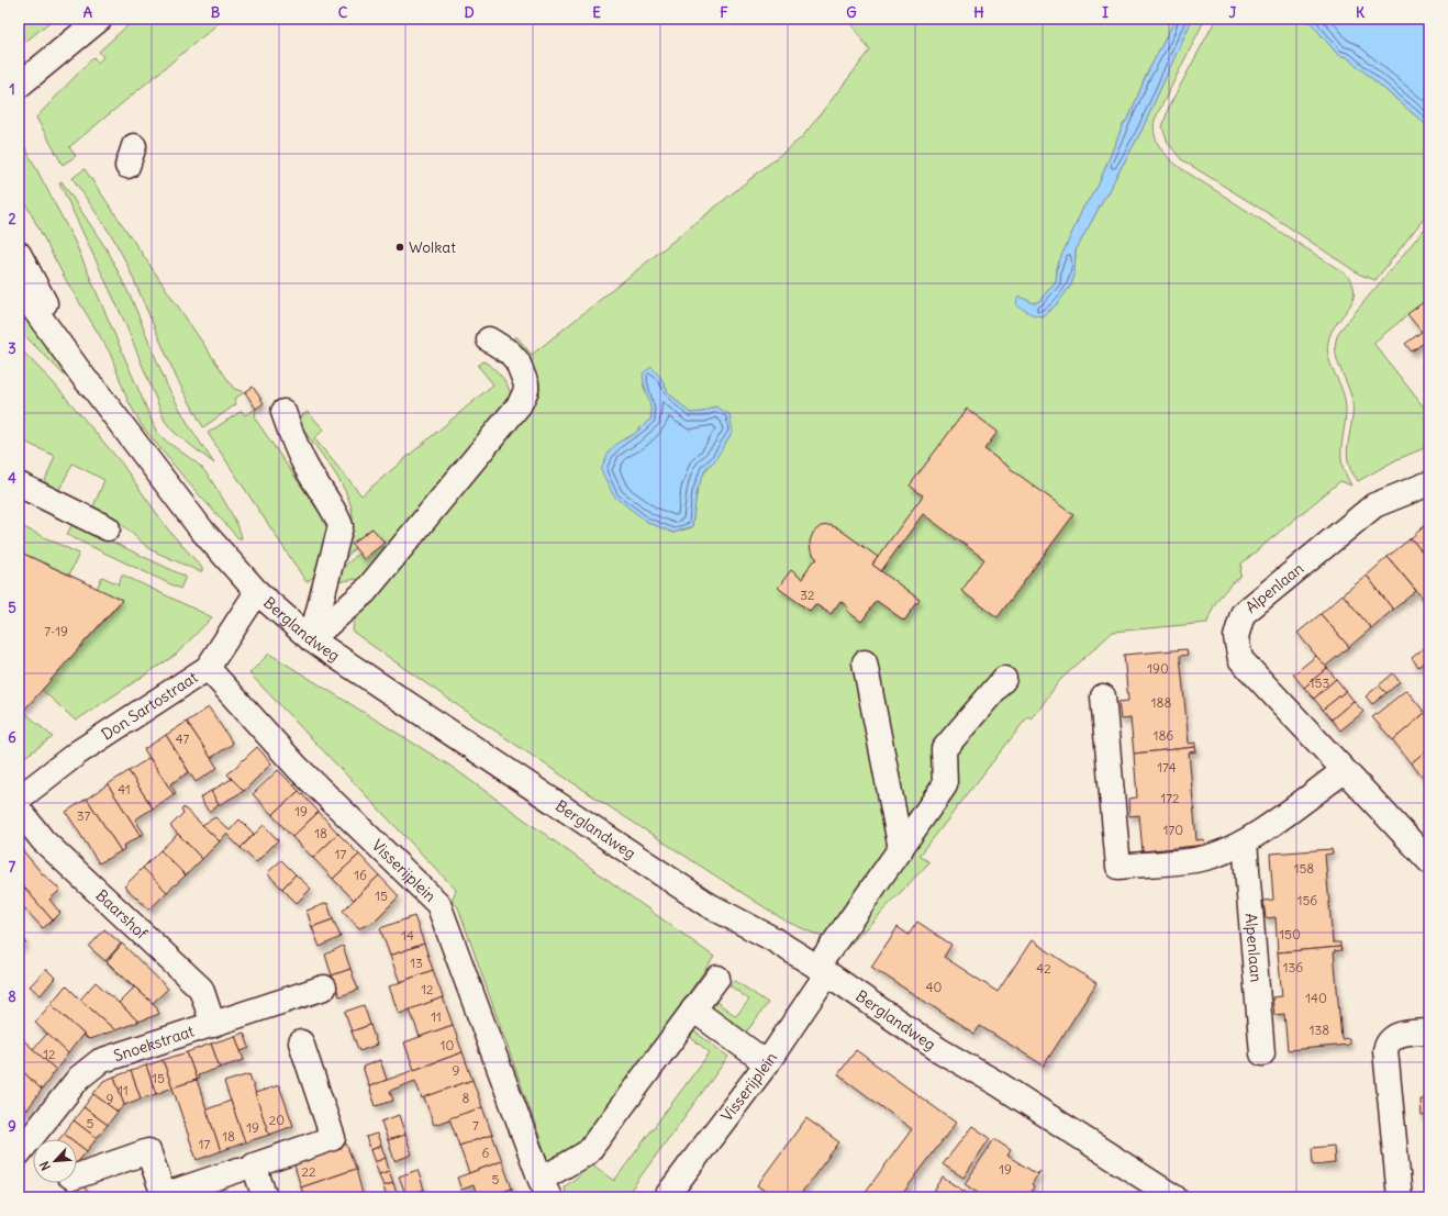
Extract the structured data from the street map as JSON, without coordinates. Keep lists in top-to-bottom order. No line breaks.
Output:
{"streets":{"street":["Alpenlaan","Berglandweg","Don Sartostraat","Visserijplein","Baarshof","Snoekstraat"]},"crossings":[["Berglandweg","Don Sartostraat"],["Berglandweg","Visserijplein"],["Don Sartostraat","Visserijplein"],["Baarshof","Snoekstraat"]],"places":["Wolkat"],"house_numbers":["32","7-19","190","153","188","186","47","174","41","172","19","37","170","18","17","158","16","15","156","150","14","13","136","42","40","12","140","11","138","10","12","9","15","11","8","9","20","5","7","19","18","17","6","19","22","5"],"north":"bottom left","grid":{"columns":["A","B","C","D","E","F","G","H","I","J","K"],"rows":["1","2","3","4","5","6","7","8","9"]}}
